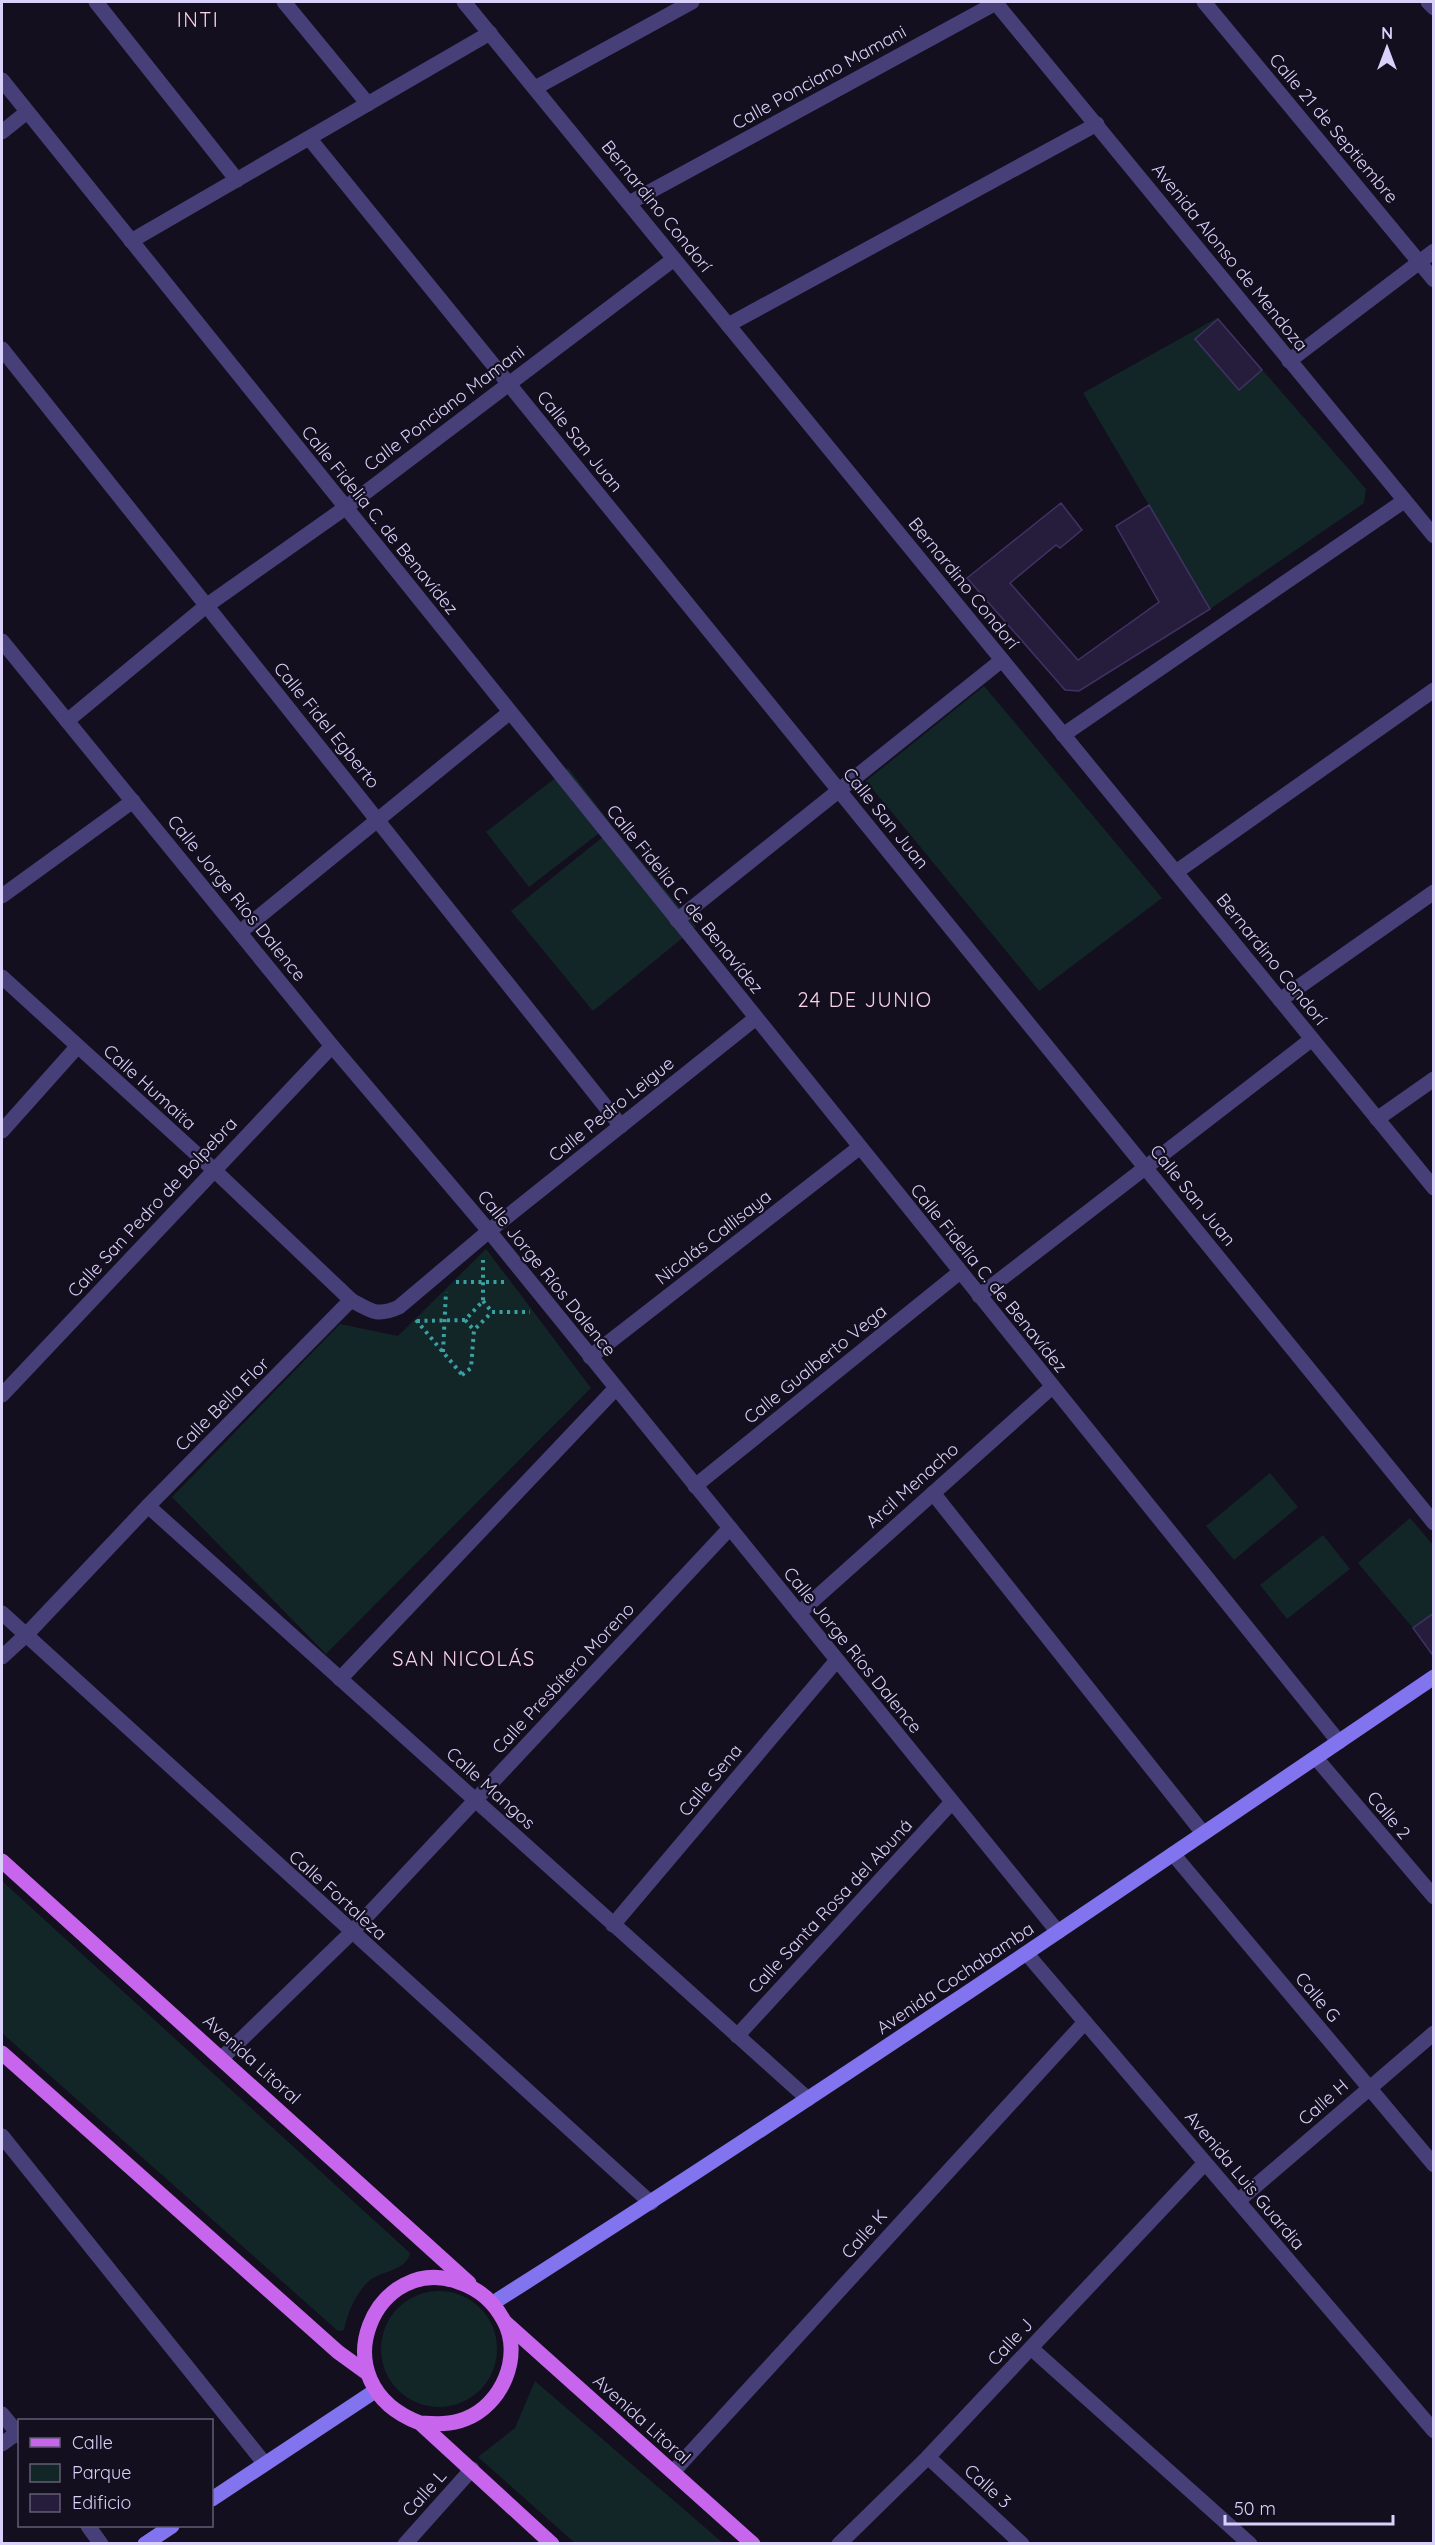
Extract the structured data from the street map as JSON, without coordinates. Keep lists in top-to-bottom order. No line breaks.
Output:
{"streets":{"main road":["Avenida Cochabamba","Avenida Litoral"],"street":["Calle Ponciano Mamani","Calle 21 de Septiembre","Bernardino Condorí","Avenida Alonso de Mendoza","Calle San Juan","Calle Fidelia C. de Benavídez","Calle Fidel Egberto","Calle Jorge Ríos Dalence","Calle Humaita","Calle Pedro Leigue","Calle San Pedro de Bolpebra","Nicolás Callisaya","Calle Gualberto Vega","Calle Bella Flor","Arcil Menacho","Calle Presbítero Moreno","Calle Sena","Calle Mangos","Calle 2","Calle Fortaleza","Calle Santa Rosa del Abuná","Calle G","Calle H","Avenida Luis Guardia","Calle K","Calle J","Calle 3","Calle L"]},"crossings":[["Calle Ponciano Mamani","Bernardino Condorí"],["Calle Ponciano Mamani","Avenida Alonso de Mendoza"],["Calle Ponciano Mamani","Calle San Juan"],["Calle Ponciano Mamani","Calle Fidelia C. de Benavídez"],["Calle Ponciano Mamani","Calle Fidel Egberto"],["Calle Ponciano Mamani","Calle Jorge Ríos Dalence"],["Calle Fidelia C. de Benavídez","Calle Pedro Leigue"],["Calle Fidelia C. de Benavídez","Nicolás Callisaya"],["Calle Fidelia C. de Benavídez","Calle Gualberto Vega"],["Calle Fidelia C. de Benavídez","Arcil Menacho"],["Calle Fidelia C. de Benavídez","Avenida Cochabamba"],["Calle Fidel Egberto","Calle Pedro Leigue"],["Calle Jorge Ríos Dalence","Calle Pedro Leigue"],["Calle Jorge Ríos Dalence","Calle San Pedro de Bolpebra"],["Calle Jorge Ríos Dalence","Nicolás Callisaya"],["Calle Jorge Ríos Dalence","Calle Gualberto Vega"],["Calle Jorge Ríos Dalence","Arcil Menacho"],["Calle Jorge Ríos Dalence","Calle Presbítero Moreno"],["Calle Jorge Ríos Dalence","Calle Sena"],["Calle Jorge Ríos Dalence","Calle Santa Rosa del Abuná"],["Calle Jorge Ríos Dalence","Avenida Cochabamba"],["Calle Humaita","Calle San Pedro de Bolpebra"],["Calle Humaita","Calle Bella Flor"],["Calle Bella Flor","Calle Mangos"],["Calle Bella Flor","Calle Fortaleza"],["Calle Presbítero Moreno","Calle Mangos"],["Calle Presbítero Moreno","Calle Fortaleza"],["Calle Presbítero Moreno","Avenida Litoral"],["Calle Sena","Calle Mangos"],["Calle Mangos","Calle Santa Rosa del Abuná"],["Calle Mangos","Avenida Cochabamba"],["Calle 2","Avenida Cochabamba"],["Calle Fortaleza","Avenida Cochabamba"],["Avenida Cochabamba","Calle G"],["Avenida Cochabamba","Avenida Litoral"],["Avenida Cochabamba","Avenida Luis Guardia"],["Calle G","Calle H"],["Avenida Litoral","Calle K"],["Calle H","Avenida Luis Guardia"],["Avenida Luis Guardia","Calle K"],["Avenida Luis Guardia","Calle J"],["Calle J","Calle 3"]],"districts":["INTI","24 DE JUNIO","SAN NICOLÁS"],"legend":["Calle","Parque","Edificio"],"scale_bar":"50 m","north":"top"}
